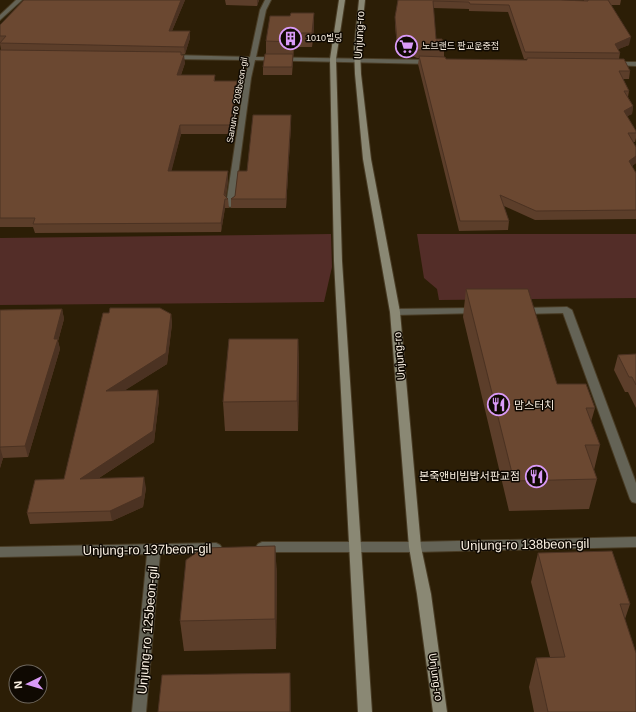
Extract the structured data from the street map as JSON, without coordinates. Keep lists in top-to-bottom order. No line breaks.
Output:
{"streets":{"main road":["Unjung-ro"],"street":["Sanun-ro 208beon-gil","Unjung-ro 138beon-gil","Unjung-ro 137beon-gil","Unjung-ro 125beon-gil"]},"crossings":[["Unjung-ro","Unjung-ro 138beon-gil"],["Unjung-ro 137beon-gil","Unjung-ro 125beon-gil"]],"places":{"building":["1010빌딩"],"supermarket":["노브랜드 판교운중점"],"restaurant":["맘스터치","본죽앤비빔밥서판교점"]},"north":"left"}
